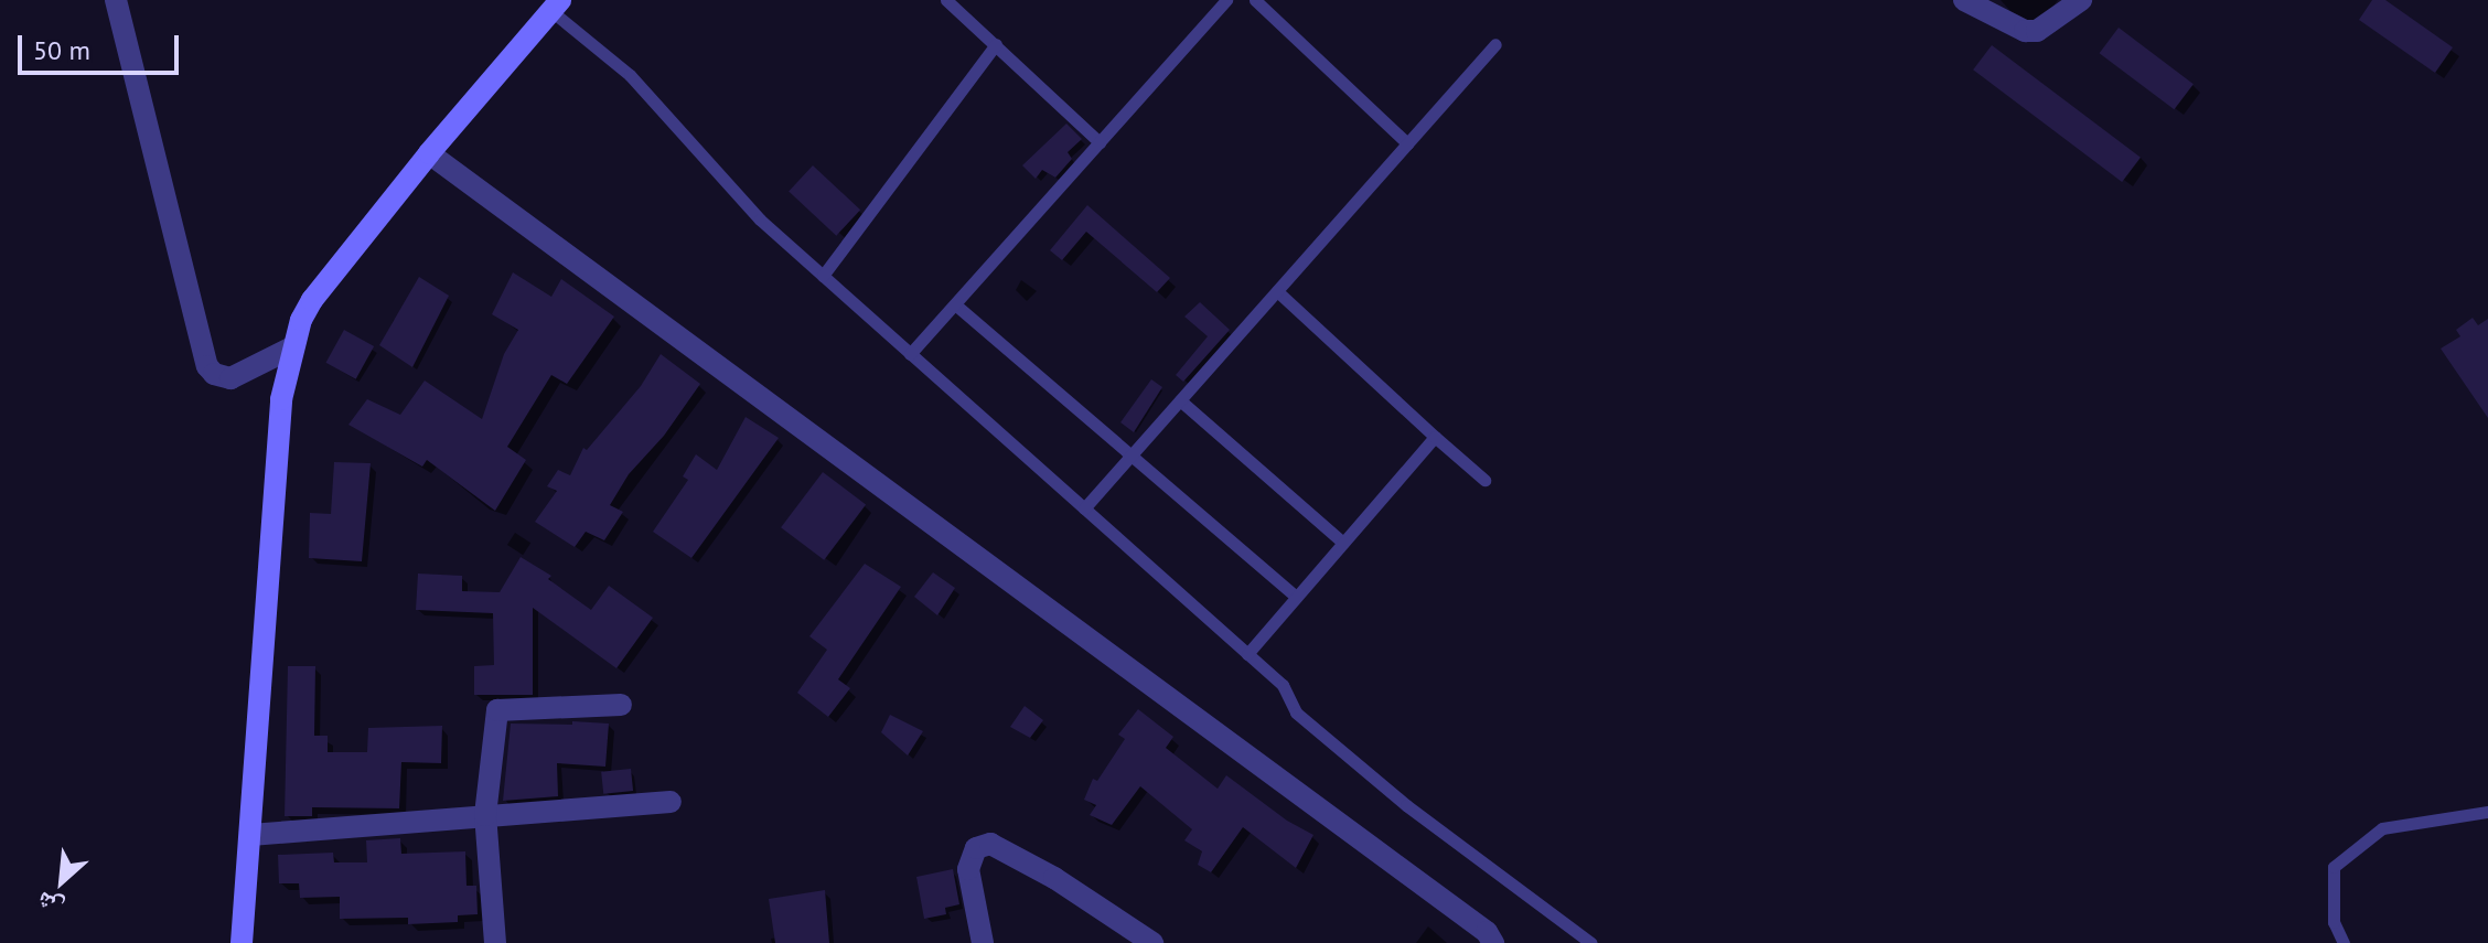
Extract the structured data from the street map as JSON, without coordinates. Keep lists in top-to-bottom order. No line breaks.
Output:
{"scale_bar":"50 m","north":"bottom left"}
